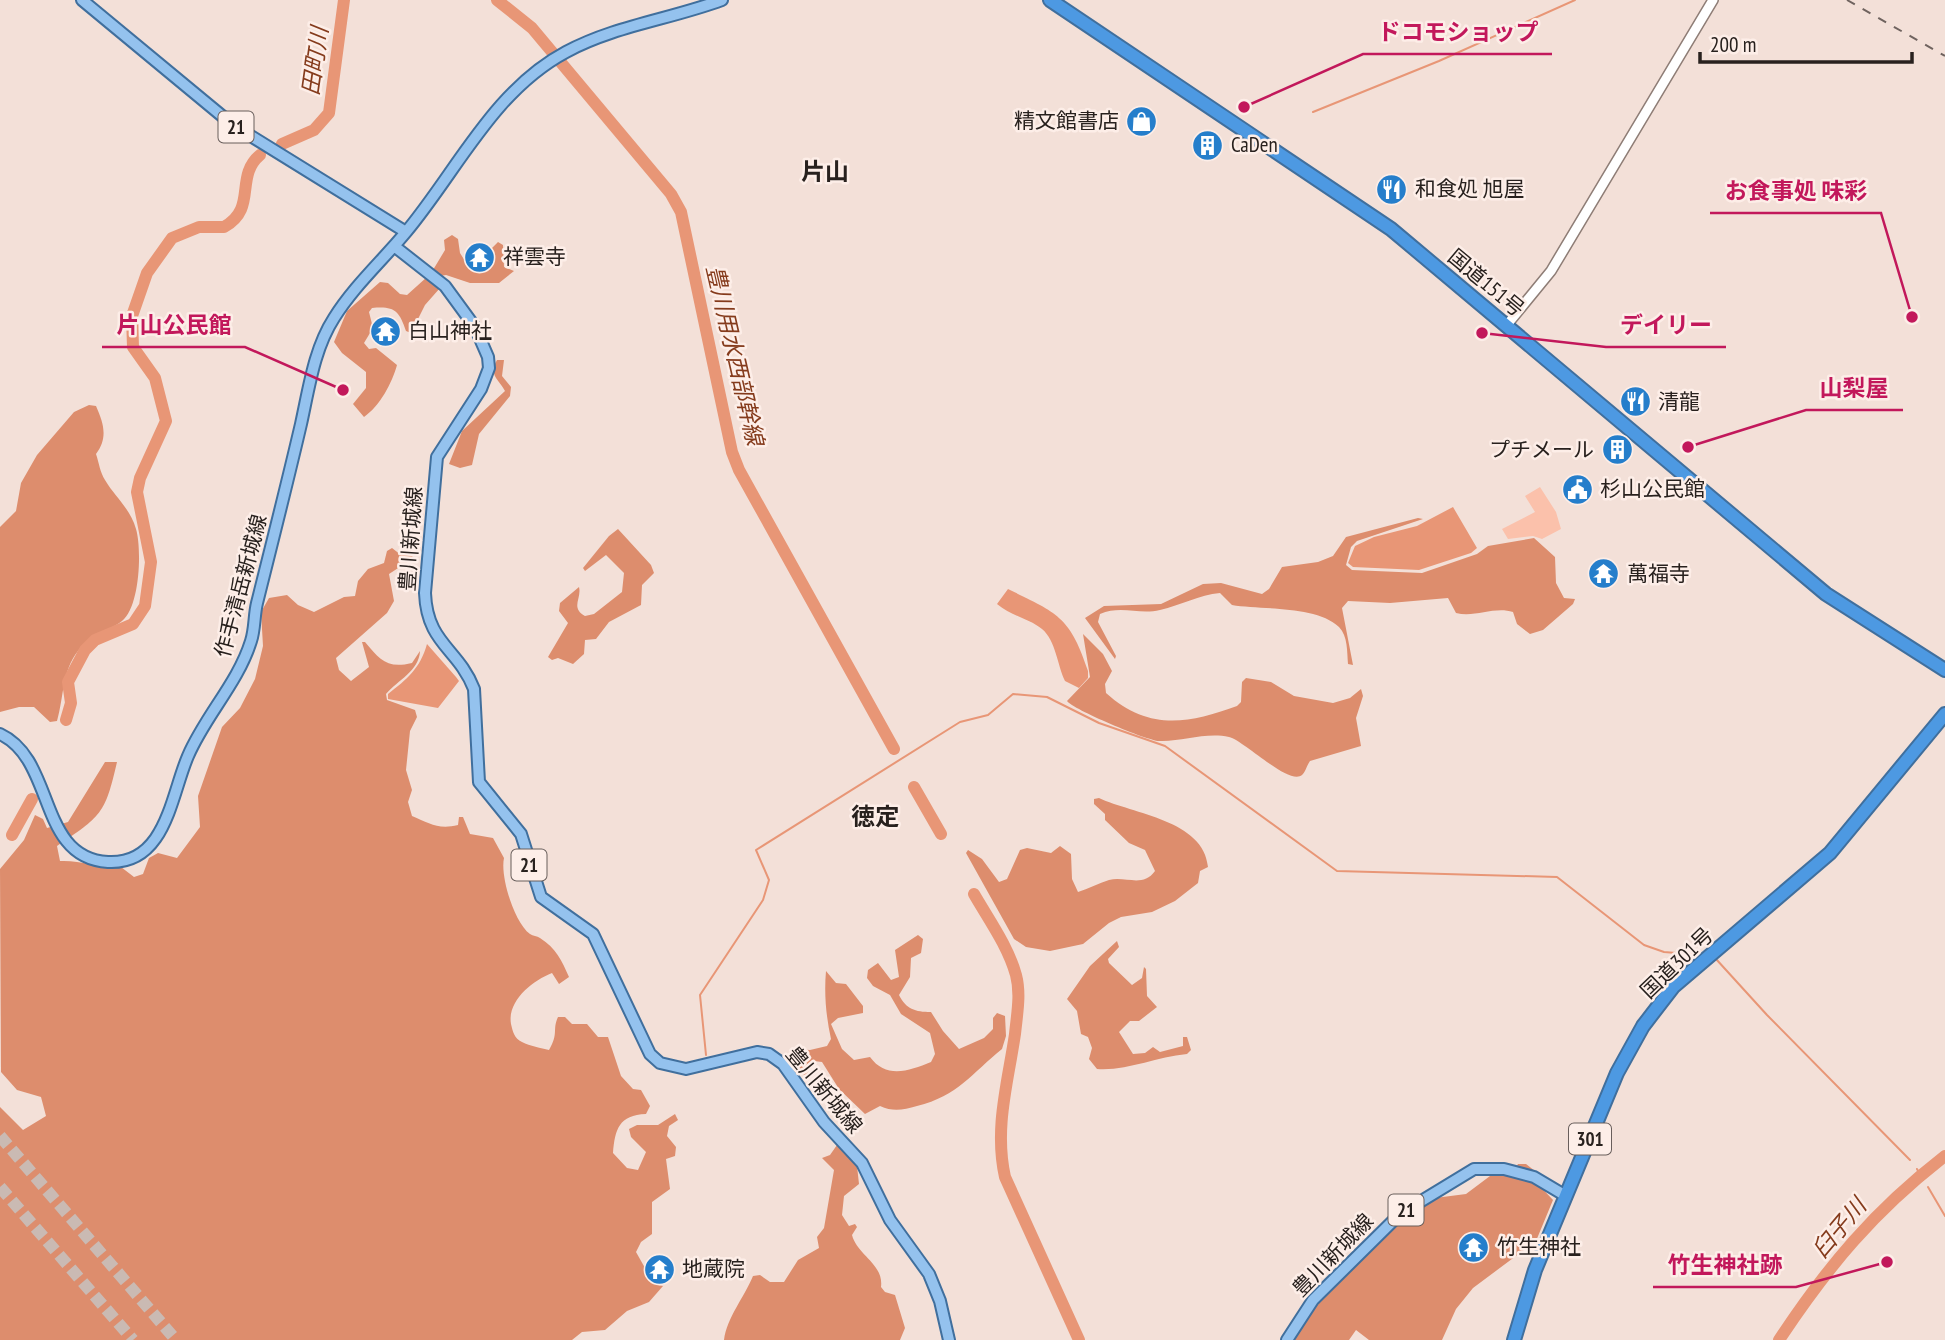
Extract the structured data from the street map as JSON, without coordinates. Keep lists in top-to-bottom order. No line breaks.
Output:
{"streets":{"highway":["国道151号","国道301号","301"],"main road":["21","豊川新城線","作手清岳新城線"]},"crossings":[["豊川新城線","作手清岳新城線"],["豊川新城線","国道301号"]],"districts":["片山","徳定"],"water":["田町川","豊川用水西部幹線","臼子川"],"places":{"other":["ドコモショップ","お食事処 味彩","デイリー","片山公民館","山梨屋","竹生神社跡"],"shop":["精文館書店"],"building":["CaDen","プチメール"],"restaurant":["和食処 旭屋","清龍"],"temple":["祥雲寺","白山神社","萬福寺","竹生神社","地蔵院"],"public building":["杉山公民館"]},"scale_bar":"200 m"}
